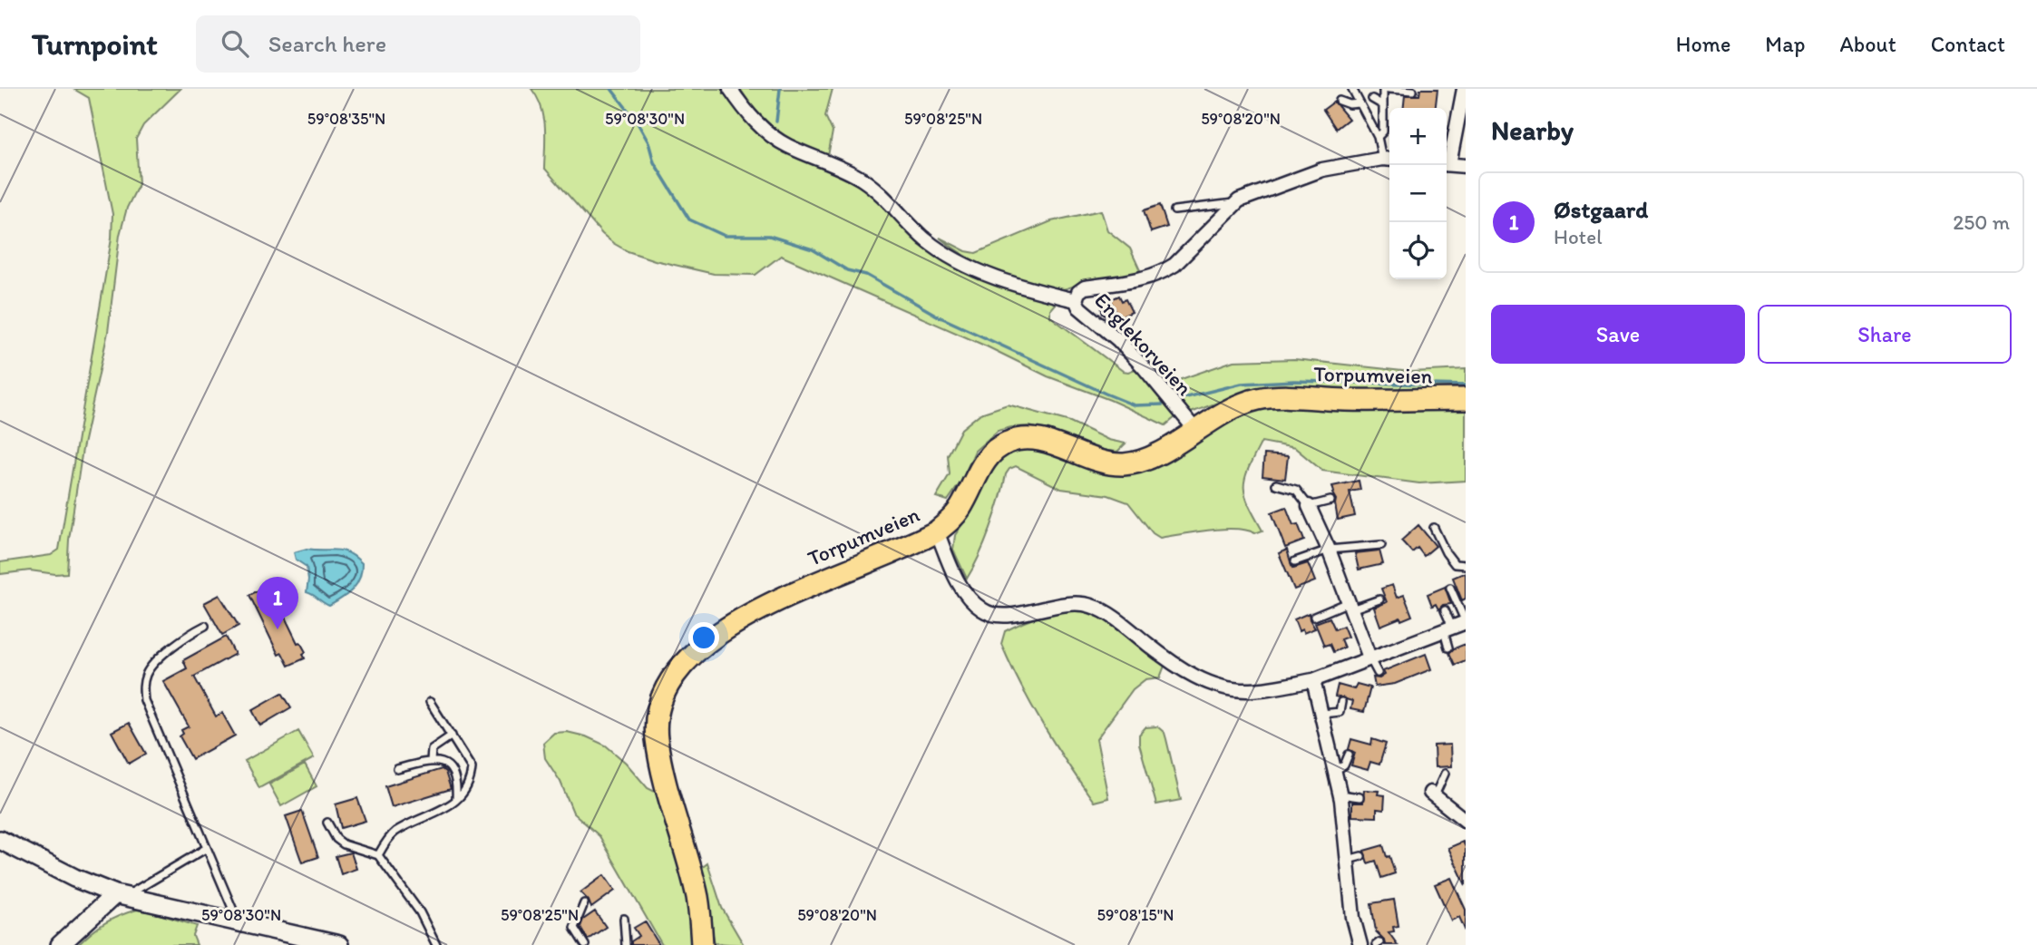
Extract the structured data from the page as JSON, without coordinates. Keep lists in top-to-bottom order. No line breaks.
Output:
{"streets":{"main road":["Torpumveien"],"street":["Englekorveien"]},"crossings":[["Englekorveien","Torpumveien"]],"page":{"header":"Turnpoint","search":"Search here","nav":["Home","Map","About","Contact"],"heading":"Nearby","map_buttons":["+","−"],"list":[{"mark":"1","name":"Østgaard","note":"Hotel","value":"250 m"}],"buttons":["Save","Share"],"pins":"1"},"coordinates":["59°08'35\"N","59°08'30\"N","59°08'25\"N","59°08'20\"N","59°08'15\"N"]}
